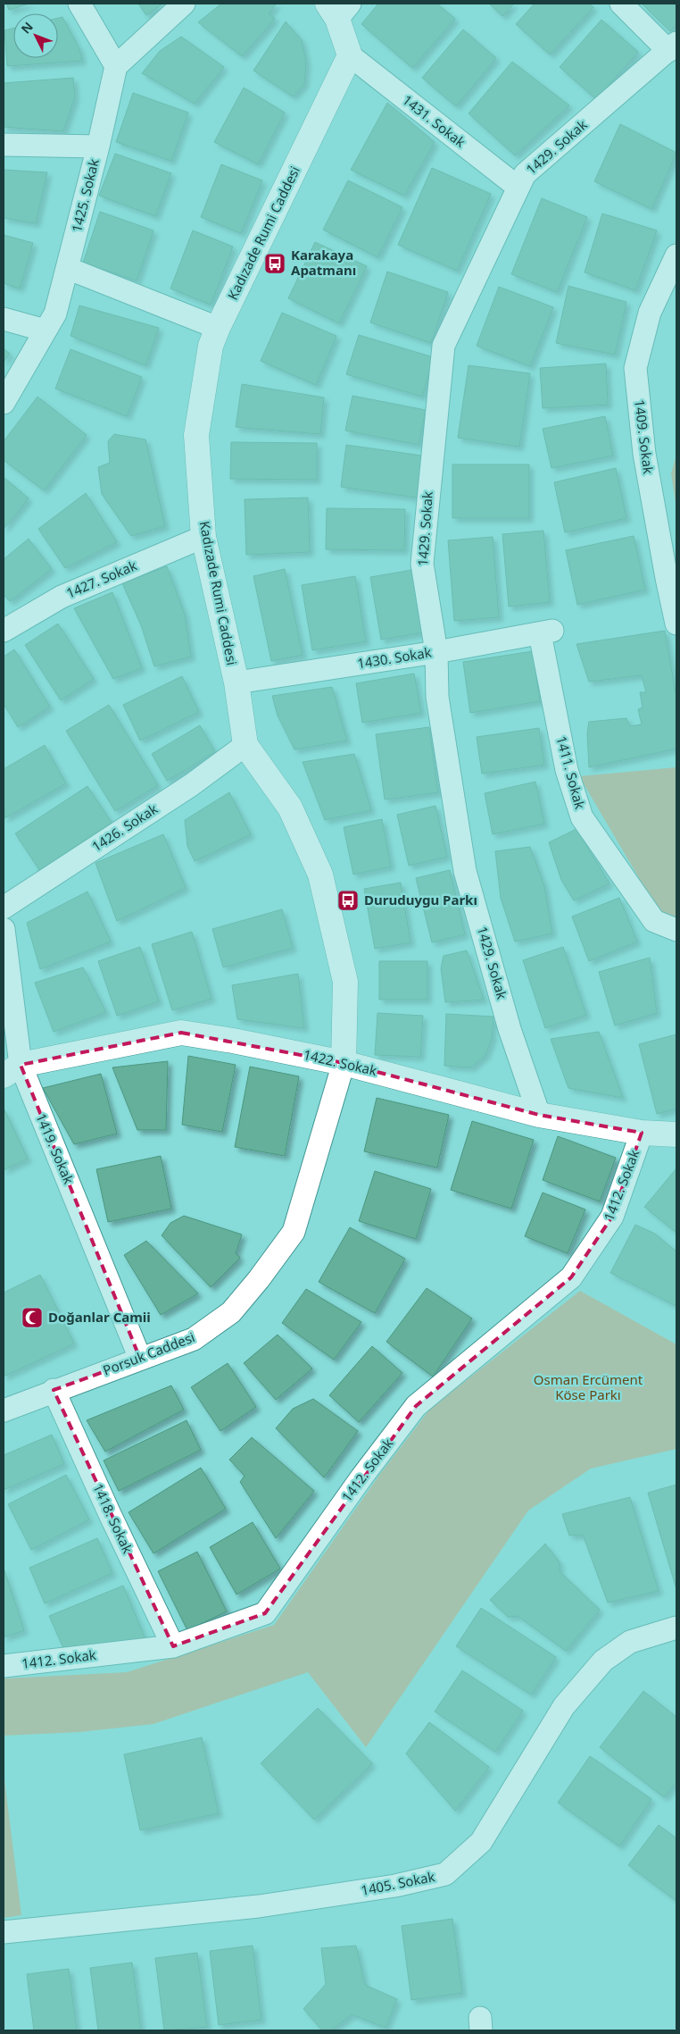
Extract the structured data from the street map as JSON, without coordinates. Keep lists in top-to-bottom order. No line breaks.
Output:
{"streets":{"street":["1431. Sokak","1429. Sokak","1425. Sokak","Kadızade Rumi Caddesi","1409. Sokak","1427. Sokak","1430. Sokak","1411. Sokak","1426. Sokak","1422. Sokak","1419. Sokak","1412. Sokak","Porsuk Caddesi","1418. Sokak","1405. Sokak"]},"crossings":[["1431. Sokak","1429. Sokak"],["1431. Sokak","Kadızade Rumi Caddesi"],["1429. Sokak","1430. Sokak"],["1429. Sokak","1422. Sokak"],["Kadızade Rumi Caddesi","1427. Sokak"],["Kadızade Rumi Caddesi","1430. Sokak"],["Kadızade Rumi Caddesi","1426. Sokak"],["Kadızade Rumi Caddesi","1422. Sokak"],["Kadızade Rumi Caddesi","Porsuk Caddesi"],["1430. Sokak","1411. Sokak"],["1422. Sokak","1419. Sokak"],["1422. Sokak","1412. Sokak"],["1422. Sokak","Porsuk Caddesi"],["1419. Sokak","Porsuk Caddesi"],["1412. Sokak","1418. Sokak"],["Porsuk Caddesi","1418. Sokak"]],"parks":["Osman Ercüment Köse Parkı"],"places":{"bus stop":["Karakaya Apatmanı","Duruduygu Parkı"],"mosque":["Doğanlar Camii"]},"north":"top left"}
